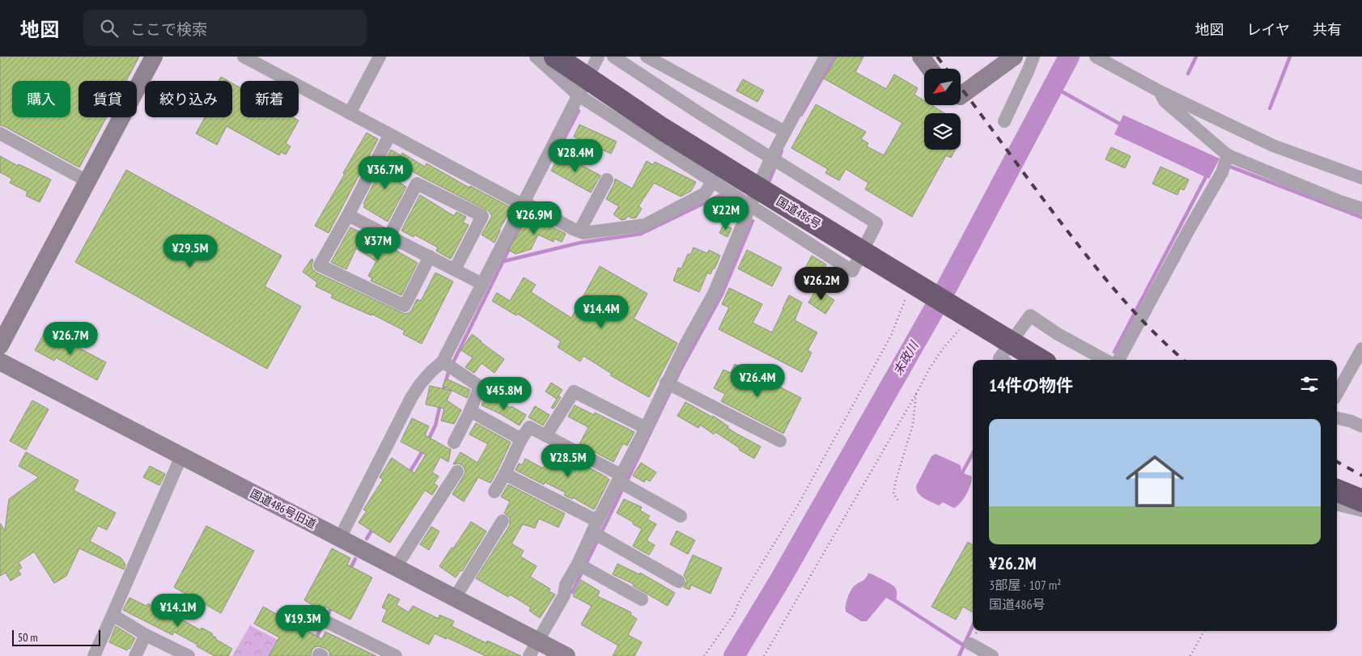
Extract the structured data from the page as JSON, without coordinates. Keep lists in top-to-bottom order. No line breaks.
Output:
{"streets":{"highway":["国道486号"],"street":["国道486号旧道"]},"water":["末政川"],"scale_bar":"50 m","north":"bottom left","page":{"header":"地図","search":"ここで検索","nav":["地図","レイヤ","共有"],"chip":["購入","賃貸","絞り込み","新着"],"price":["¥28.4M","¥36.7M","¥22M","¥26.9M","¥37M","¥29.5M","¥26.2M","¥14.4M","¥26.7M","¥26.4M","¥45.8M","¥28.5M","¥14.1M","¥19.3M"],"heading":"14件の物件","list":[{"name":"¥26.2M","note":"3部屋 · 107 m² · 国道486号"}],"scale":"50 m"}}
